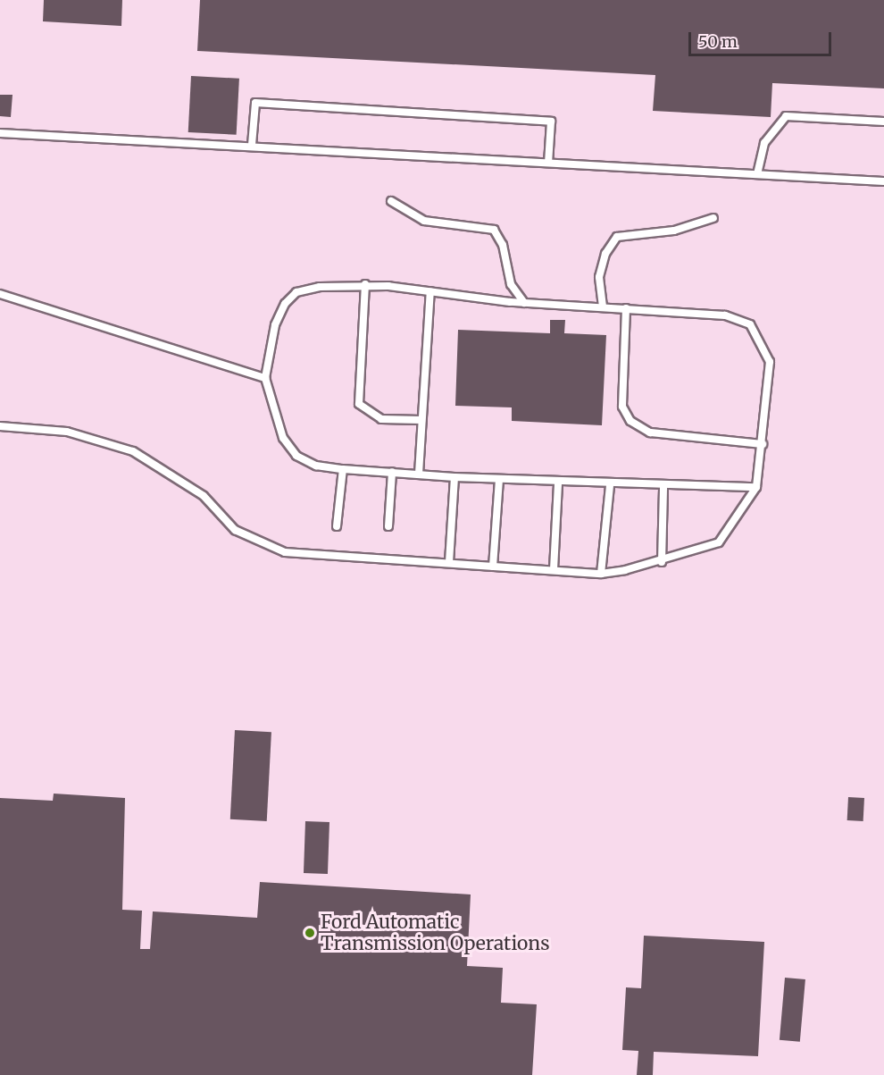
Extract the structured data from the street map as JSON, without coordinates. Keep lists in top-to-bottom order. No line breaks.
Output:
{"places":["Ford Automatic Transmission Operations"],"scale_bar":"50 m"}
